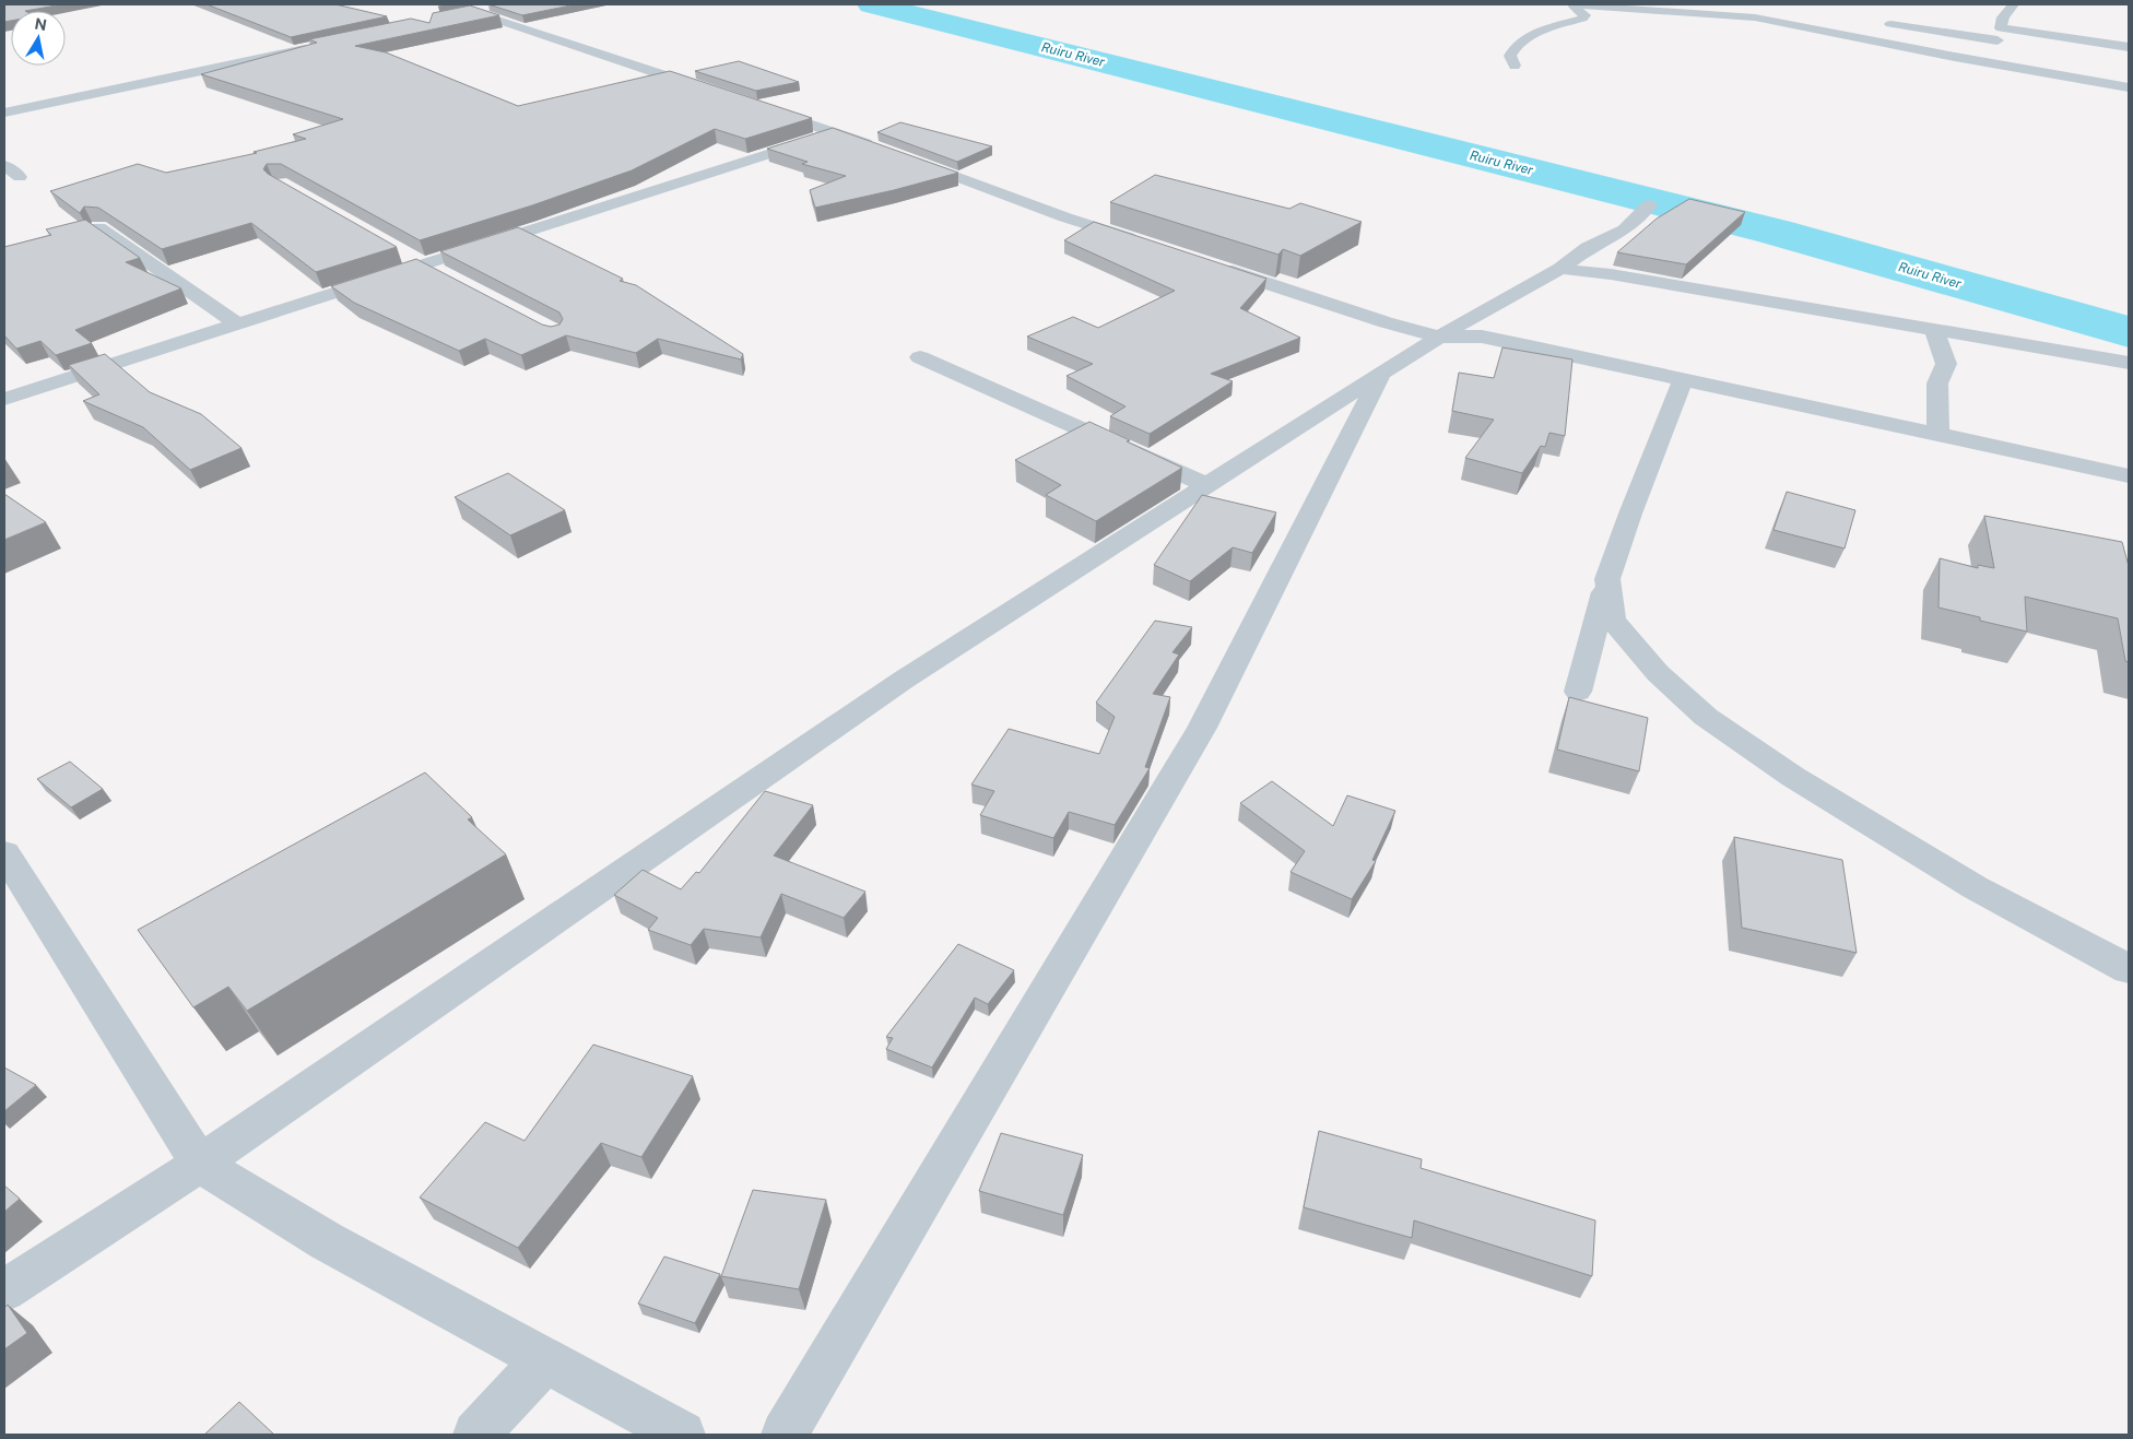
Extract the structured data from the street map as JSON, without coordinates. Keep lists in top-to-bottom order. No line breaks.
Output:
{"water":["Ruiru River"],"north":"top"}
